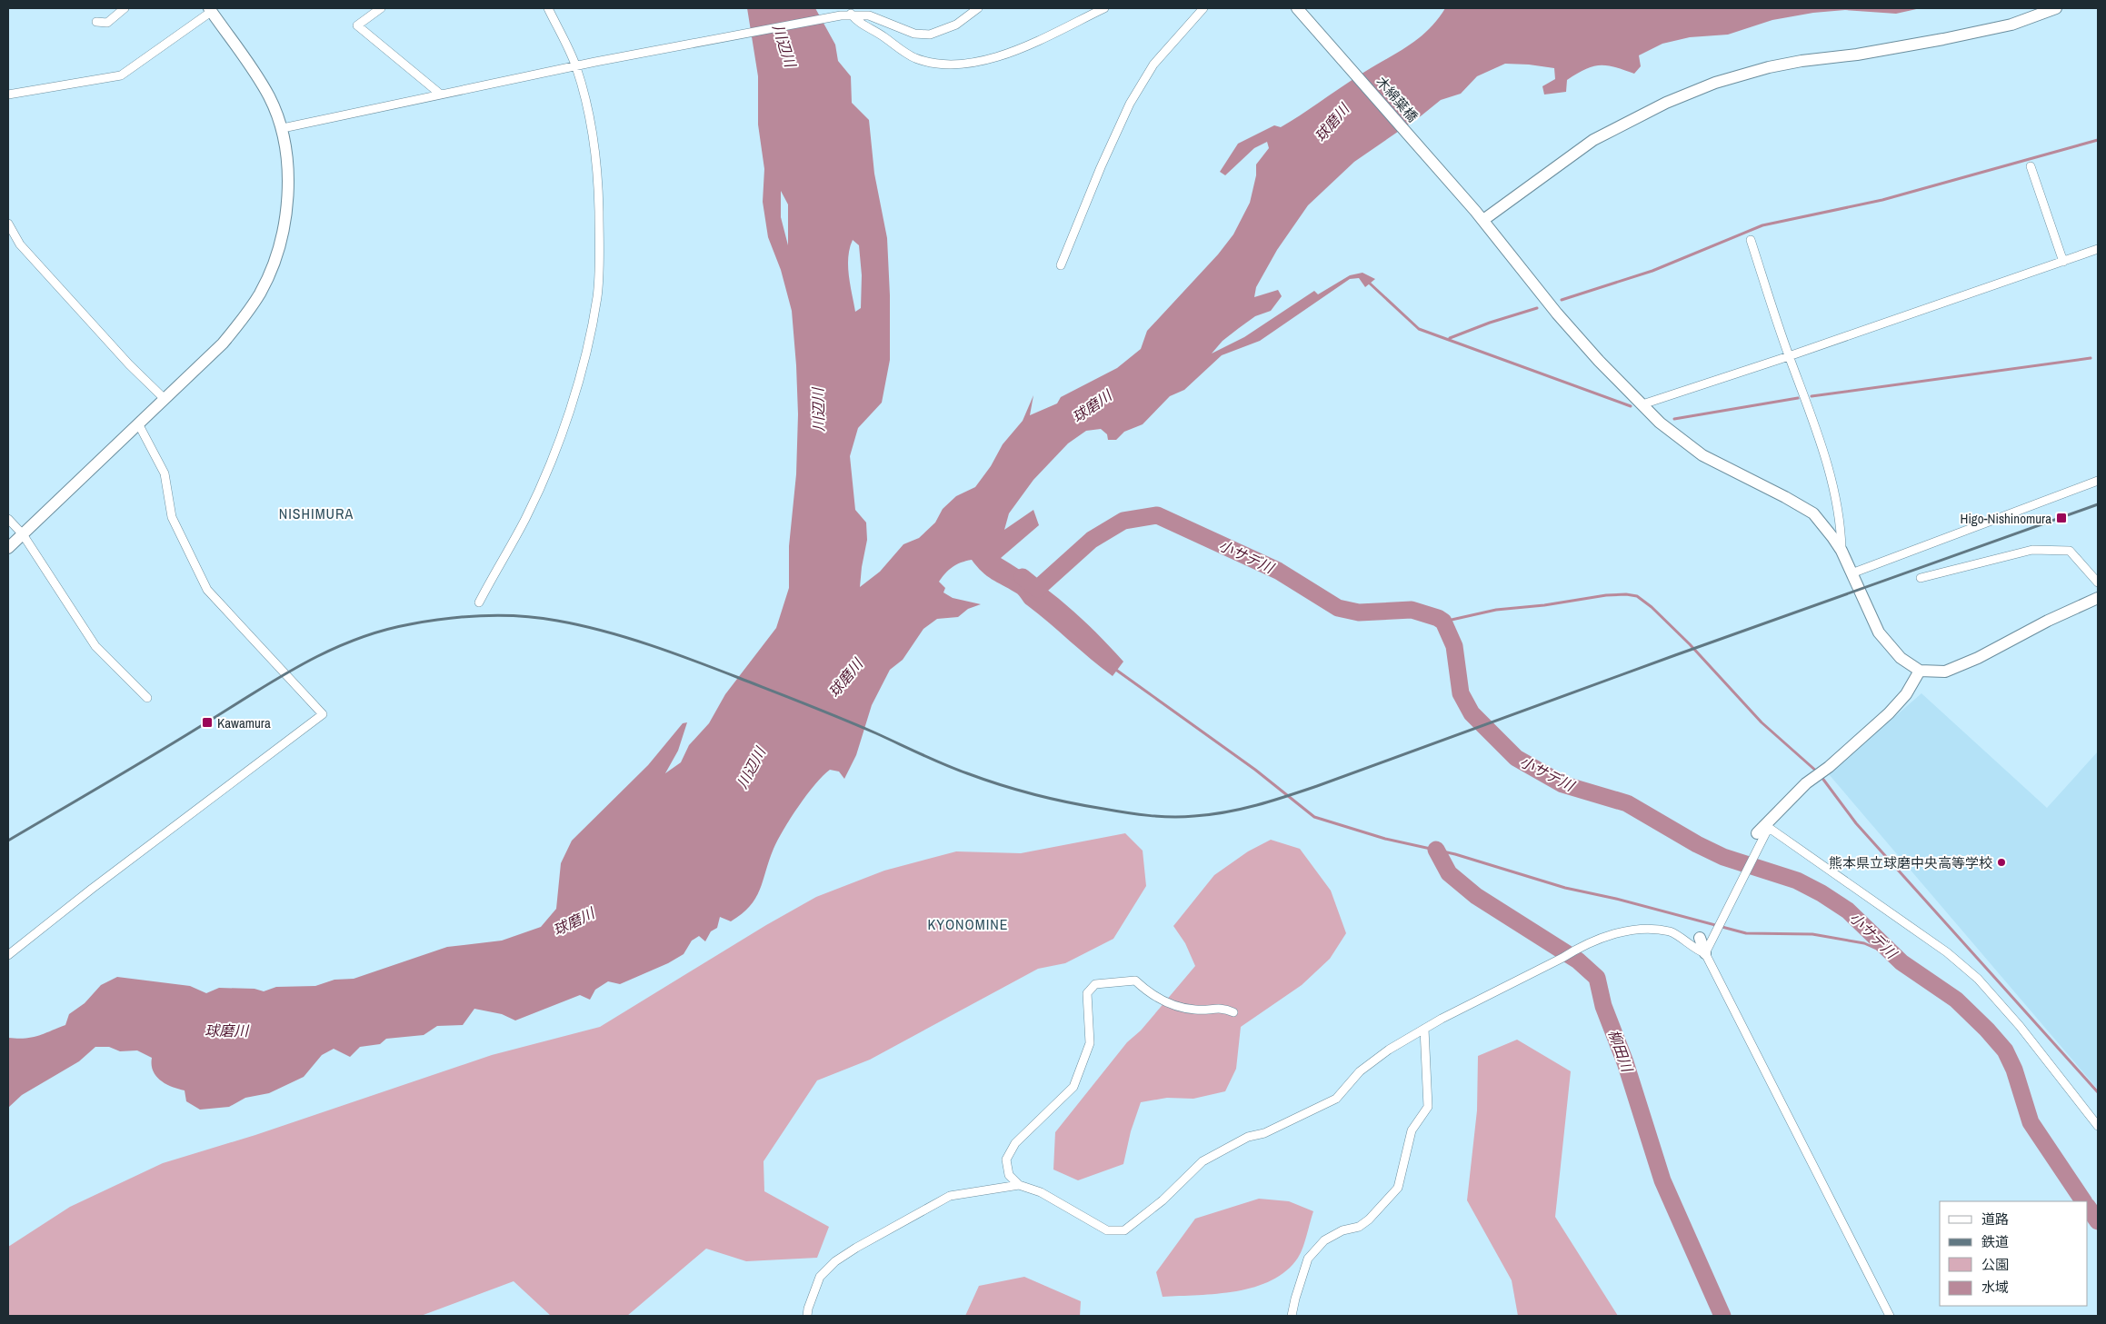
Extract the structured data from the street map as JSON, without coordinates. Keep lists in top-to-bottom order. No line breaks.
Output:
{"streets":{"main road":["木綿葉橋"]},"districts":["NISHIMURA","KYONOMINE"],"water":["川辺川","球磨川","小サデ川","柳田川"],"places":{"transit":["Higo-Nishinomura","Kawamura"],"other":["熊本県立球磨中央高等学校"]},"legend":["道路","鉄道","公園","水域"]}
